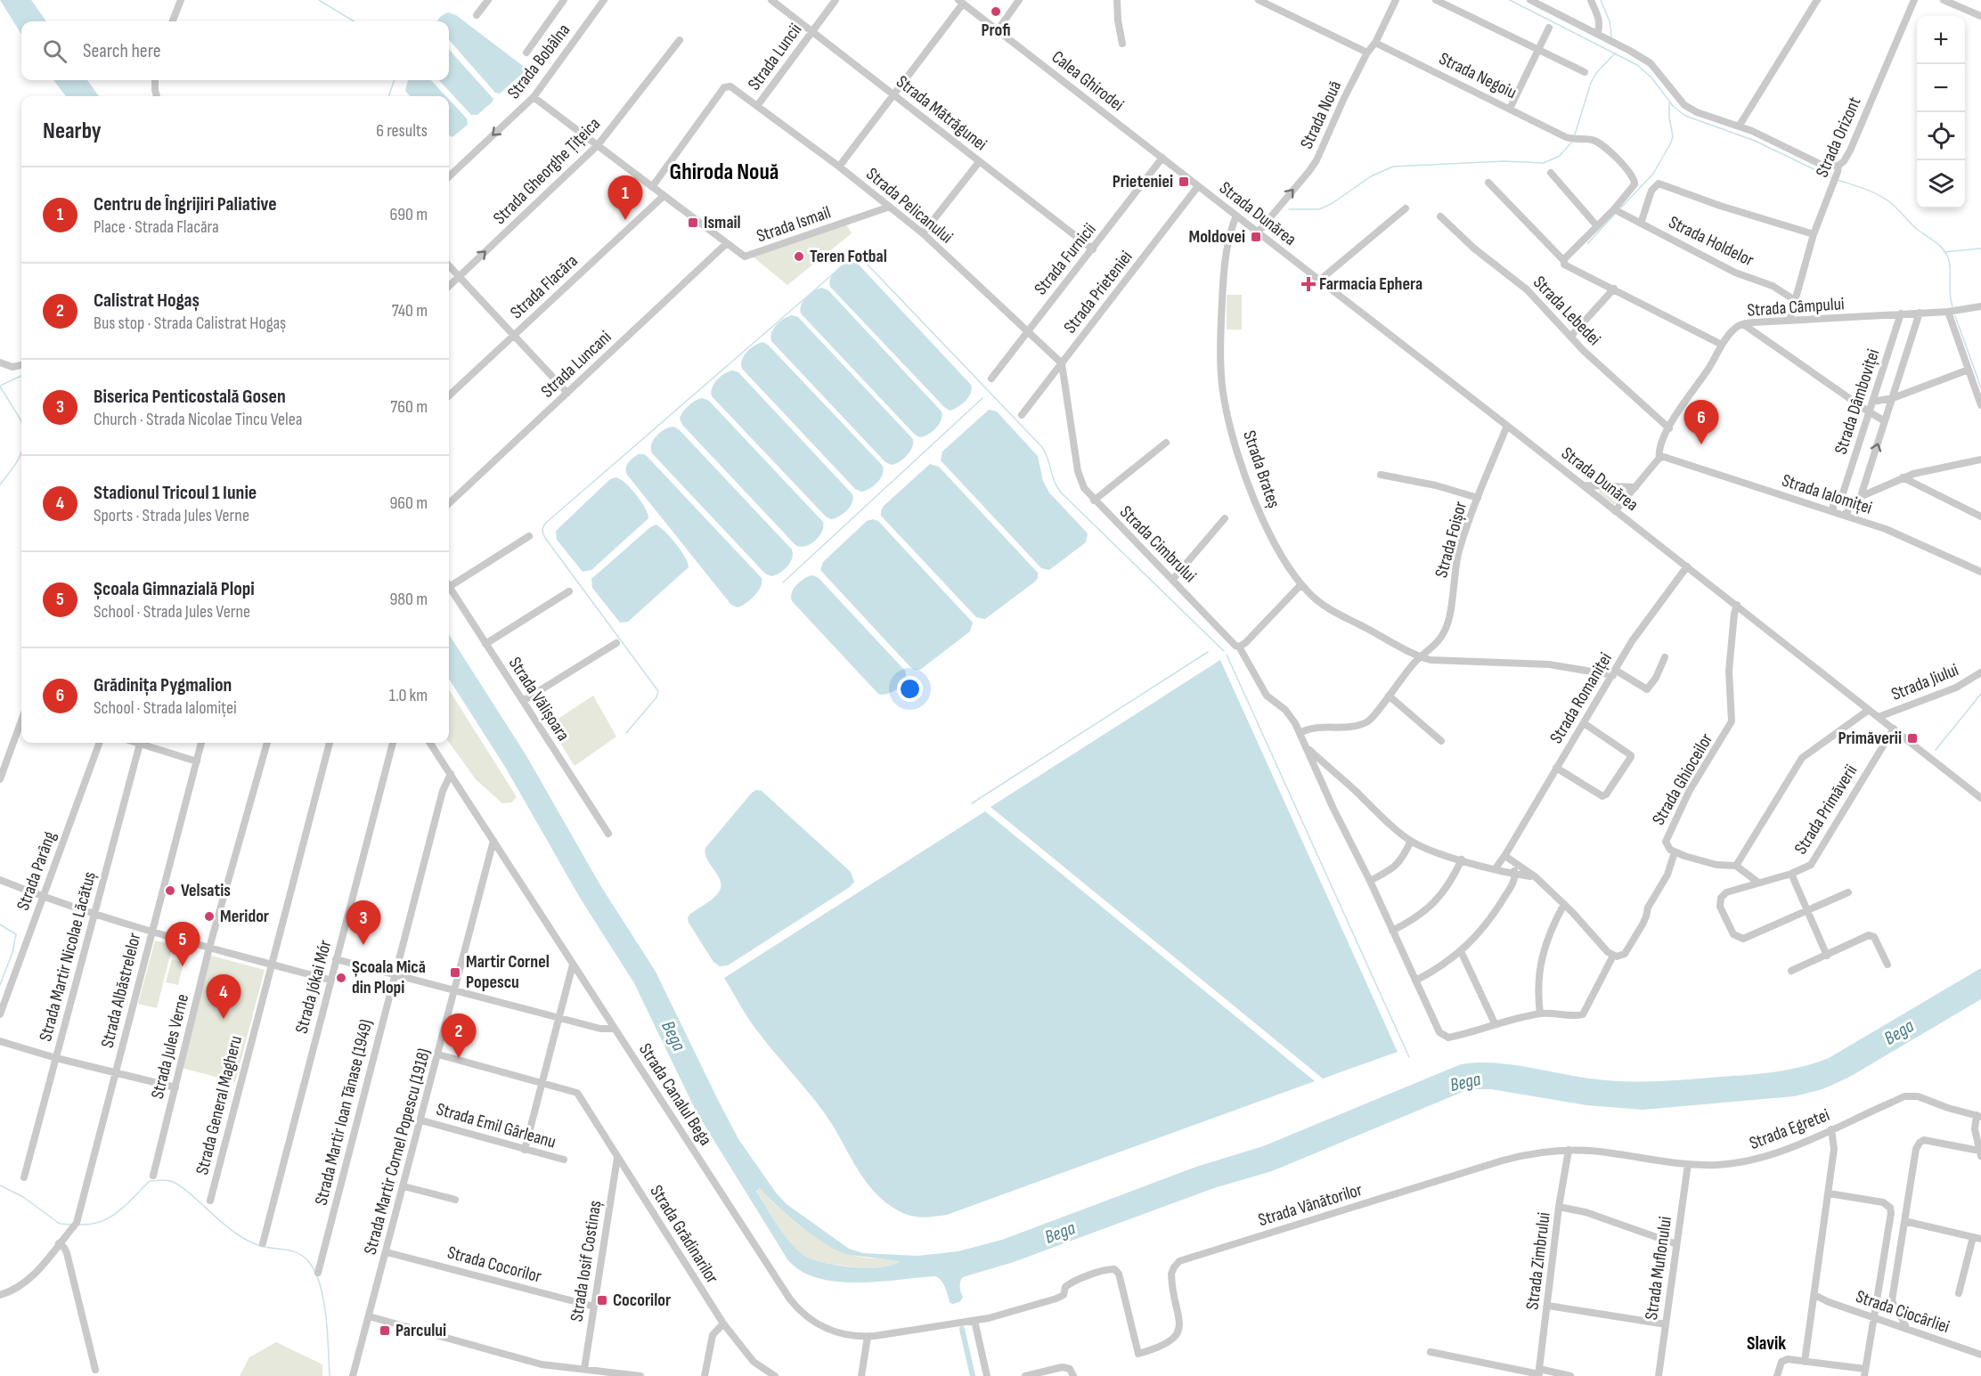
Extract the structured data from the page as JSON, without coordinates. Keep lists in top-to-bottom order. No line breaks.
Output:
{"streets":{"street":["Strada Luncii","Strada Bobâlna","Strada Negoiu","Calea Ghirodei","Strada Mătrăgunei","Strada Nouă","Strada Orizont","Strada Gheorghe Țițeica","Strada Pelicanului","Strada Dunărea","Strada Ismail","Strada Holdelor","Strada Furnicii","Strada Flacăra","Strada Prieteniei","Strada Câmpului","Strada Lebedei","Strada Luncani","Strada Dâmboviței","Strada Brateș","Strada Ialomiței","Strada Foișor","Strada Cimbrului","Strada Jiului","Strada Romaniței","Strada Vălișoara","Strada Ghioceilor","Strada Primăverii","Strada Parâng","Strada Martir Nicolae Lăcătuș","Strada Jókai Mór","Strada Albăstrelelor","Strada Jules Verne","Strada Canalul Bega","Strada General Magheru","Strada Martir Ioan Tănase (1949)","Strada Emil Gârleanu","Strada Egretei","Strada Martir Cornel Popescu (1918)","Strada Vânătorilor","Strada Grădinarilor","Strada Iosif Costinaș","Strada Zimbrului","Strada Cocorilor","Strada Muflonului","Strada Ciocârliei"]},"crossings":[["Strada Luncii","Strada Mătrăgunei"],["Strada Luncii","Strada Pelicanului"],["Strada Bobâlna","Strada Ismail"],["Strada Negoiu","Strada Nouă"],["Strada Negoiu","Strada Holdelor"],["Calea Ghirodei","Strada Dunărea"],["Calea Ghirodei","Strada Furnicii"],["Calea Ghirodei","Strada Prieteniei"],["Strada Mătrăgunei","Strada Furnicii"],["Strada Nouă","Strada Dunărea"],["Strada Orizont","Strada Holdelor"],["Strada Orizont","Strada Câmpului"],["Strada Gheorghe Țițeica","Strada Ismail"],["Strada Pelicanului","Strada Ismail"],["Strada Pelicanului","Strada Furnicii"],["Strada Pelicanului","Strada Prieteniei"],["Strada Pelicanului","Strada Cimbrului"],["Strada Dunărea","Strada Prieteniei"],["Strada Dunărea","Strada Câmpului"],["Strada Dunărea","Strada Brateș"],["Strada Dunărea","Strada Foișor"],["Strada Dunărea","Strada Jiului"],["Strada Dunărea","Strada Romaniței"],["Strada Dunărea","Strada Ghioceilor"],["Strada Dunărea","Strada Primăverii"],["Strada Ismail","Strada Flacăra"],["Strada Ismail","Strada Luncani"],["Strada Prieteniei","Strada Cimbrului"],["Strada Câmpului","Strada Lebedei"],["Strada Câmpului","Strada Dâmboviței"],["Strada Câmpului","Strada Ialomiței"],["Strada Dâmboviței","Strada Ialomiței"],["Strada Brateș","Strada Foișor"],["Strada Brateș","Strada Romaniței"],["Strada Foișor","Strada Cimbrului"],["Strada Canalul Bega","Strada Martir Ioan Tănase (1949)"],["Strada Canalul Bega","Strada Martir Cornel Popescu (1918)"],["Strada Canalul Bega","Strada Vânătorilor"],["Strada Emil Gârleanu","Strada Martir Cornel Popescu (1918)"],["Strada Egretei","Strada Vânătorilor"],["Strada Egretei","Strada Zimbrului"],["Strada Egretei","Strada Muflonului"],["Strada Martir Cornel Popescu (1918)","Strada Cocorilor"],["Strada Vânătorilor","Strada Zimbrului"],["Strada Grădinarilor","Strada Iosif Costinaș"],["Strada Iosif Costinaș","Strada Cocorilor"]],"one_way":["Strada Bobâlna","Strada Nouă","Strada Gheorghe Țițeica"],"districts":["Ghiroda Nouă","Slavik"],"water":["Bega"],"places":{"other":["Profi","Teren Fotbal","Velsatis","Meridor","Școala Mică din Plopi"],"transit":["Prieteniei","Ismail","Moldovei","Primăverii","Martir Cornel Popescu","Cocorilor","Parcului"],"health":["Farmacia Ephera"]},"page":{"map_buttons":["+","−"],"search":"Search here","heading":["Nearby","6 results"],"list":[{"mark":"1","name":"Centru de Îngrijiri Paliative","note":"Place · Strada Flacăra","value":"690 m"},{"mark":"2","name":"Calistrat Hogaș","note":"Bus stop · Strada Calistrat Hogaș","value":"740 m"},{"mark":"3","name":"Biserica Penticostală Gosen","note":"Church · Strada Nicolae Tincu Velea","value":"760 m"},{"mark":"4","name":"Stadionul Tricoul 1 Iunie","note":"Sports · Strada Jules Verne","value":"960 m"},{"mark":"5","name":"Școala Gimnazială Plopi","note":"School · Strada Jules Verne","value":"980 m"},{"mark":"6","name":"Grădinița Pygmalion","note":"School · Strada Ialomiței","value":"1.0 km"}],"pins":["1","6","3","5","4","2"]}}
